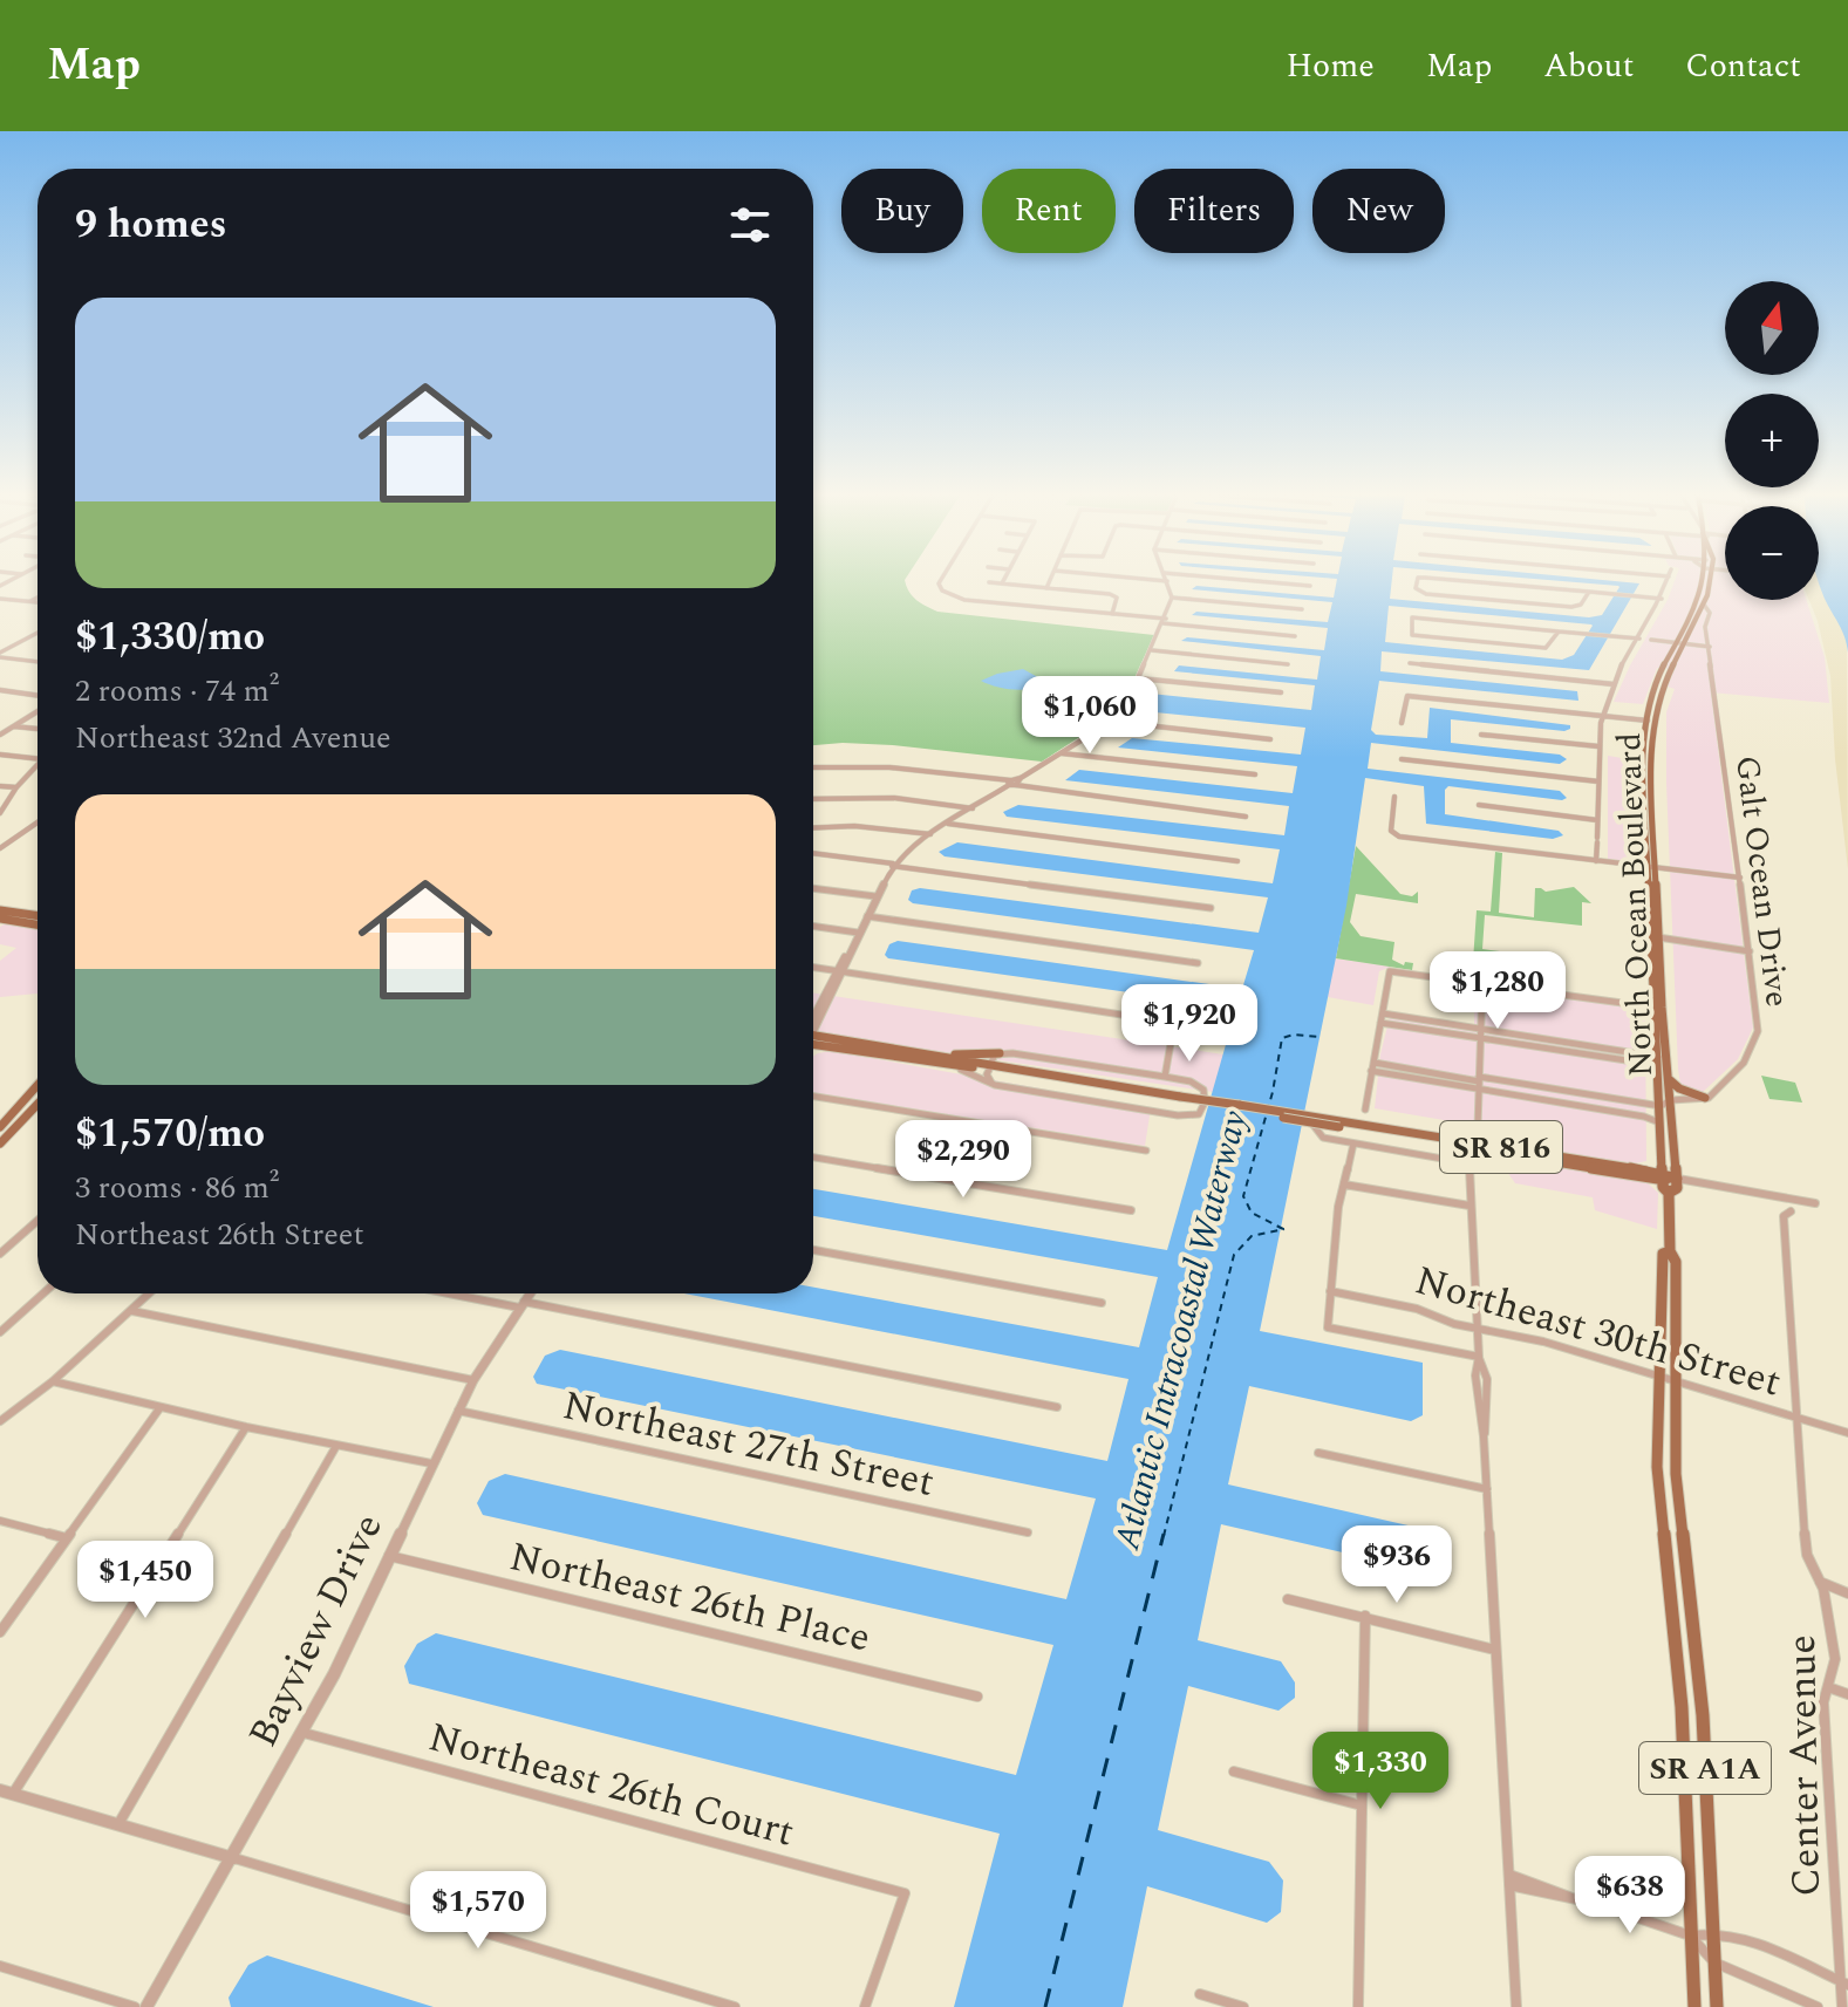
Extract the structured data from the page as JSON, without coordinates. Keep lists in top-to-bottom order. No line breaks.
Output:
{"streets":{"main road":["North Ocean Boulevard","SR 816","SR A1A"],"street":["Galt Ocean Drive","Northeast 30th Street","Northeast 27th Street","Northeast 26th Place","Bayview Drive","Center Avenue","Northeast 26th Court"]},"crossings":[["Galt Ocean Drive","SR A1A"],["North Ocean Boulevard","SR 816"],["North Ocean Boulevard","Northeast 30th Street"],["North Ocean Boulevard","SR A1A"],["Northeast 30th Street","Center Avenue"],["Northeast 27th Street","Bayview Drive"],["Northeast 26th Place","Bayview Drive"],["Bayview Drive","Northeast 26th Court"]],"water":["Atlantic Intracoastal Waterway"],"north":"top","page":{"header":"Map","nav":["Home","Map","About","Contact"],"chip":["Buy","Rent","Filters","New"],"heading":"9 homes","map_buttons":["+","−"],"list":[{"name":"$1,330/mo","note":"2 rooms · 74 m² · Northeast 32nd Avenue"},{"name":"$1,570/mo","note":"3 rooms · 86 m² · Northeast 26th Street"}],"price":["$1,060","$1,280","$1,920","$2,290","$936","$1,450","$1,330","$638","$1,570"]}}
